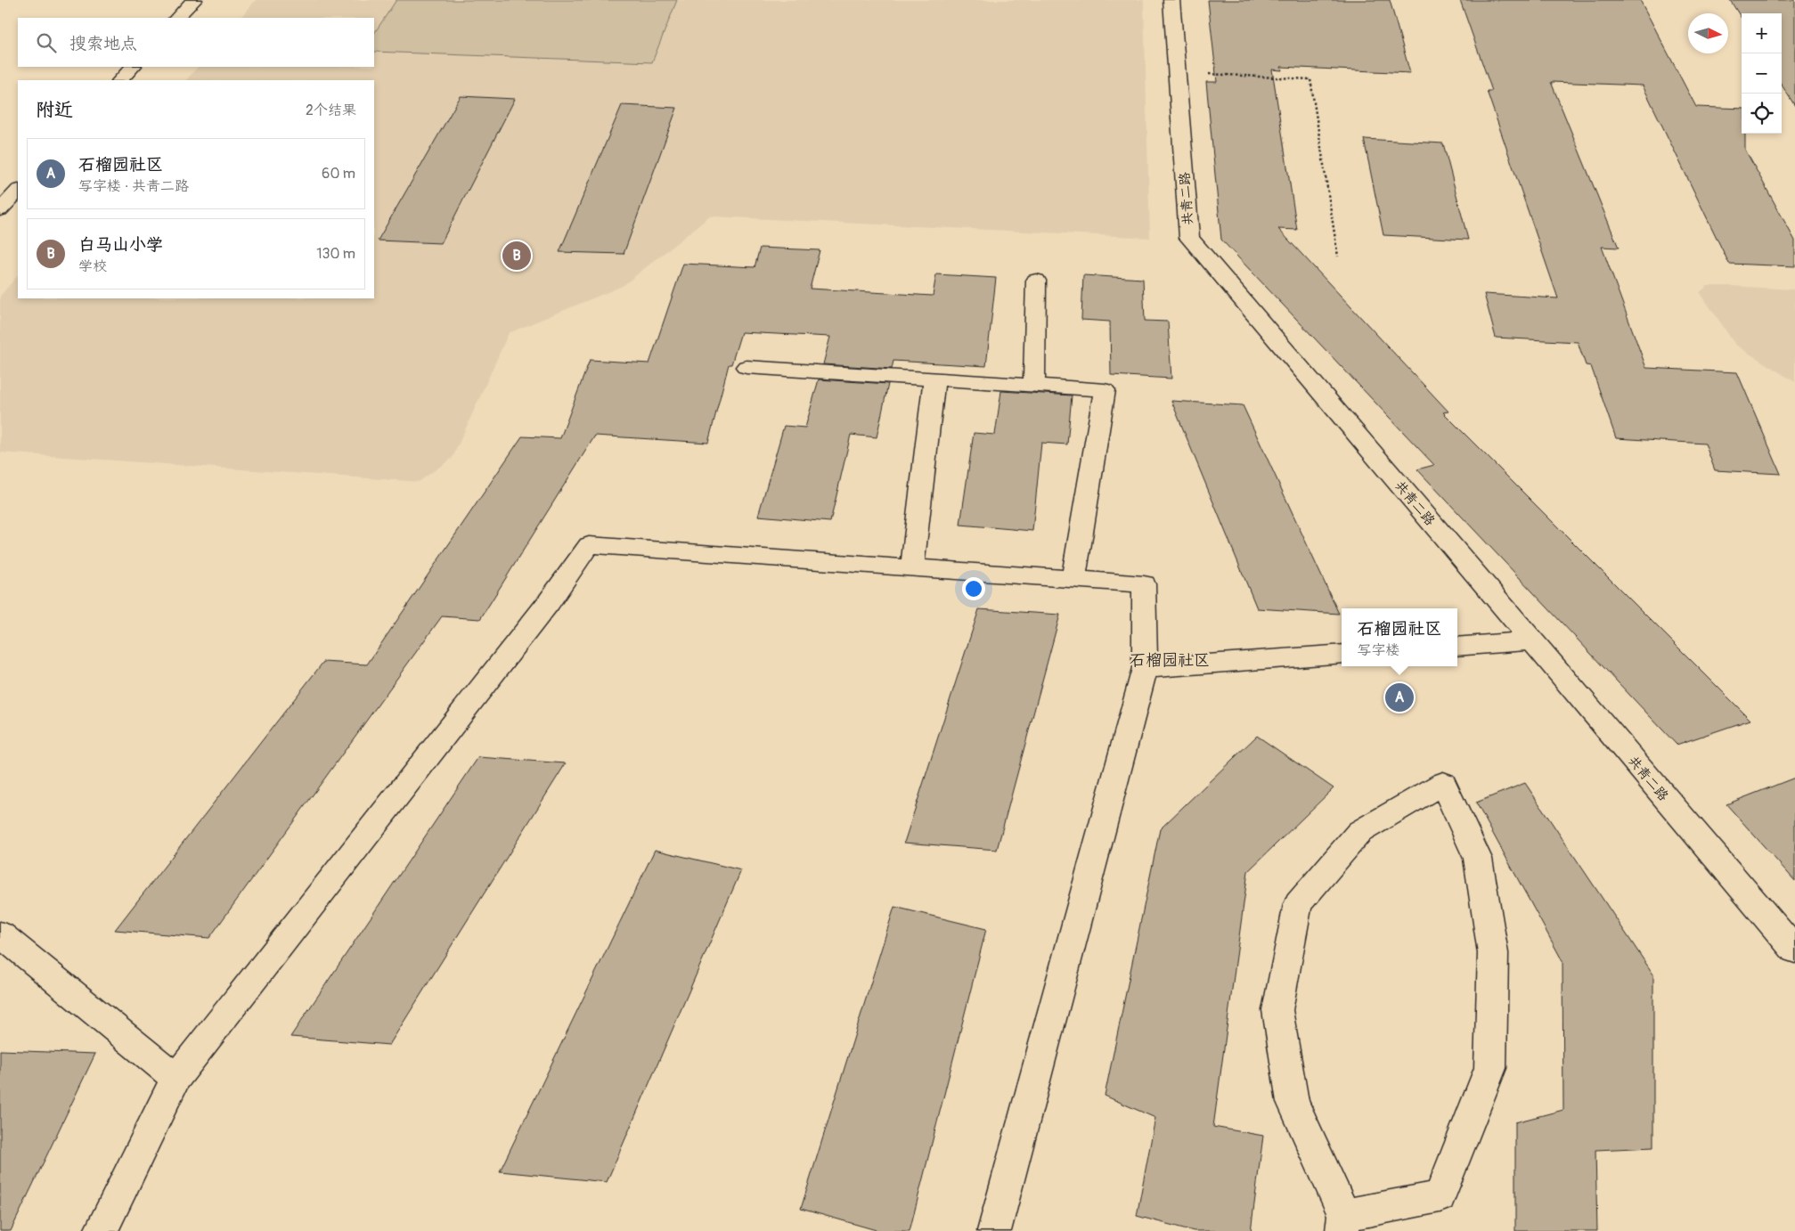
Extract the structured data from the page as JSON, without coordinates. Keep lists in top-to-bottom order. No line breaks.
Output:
{"streets":{"street":["共青二路"]},"districts":["石榴园社区"],"north":"right","page":{"map_buttons":["+","−"],"search":"搜索地点","heading":["附近","2个结果"],"list":[{"mark":"A","name":"石榴园社区","note":"写字楼 · 共青二路","value":"60 m"},{"mark":"B","name":"白马山小学","note":"学校","value":"130 m"}],"pins":["B","A"],"popup":["石榴园社区","写字楼"]}}
